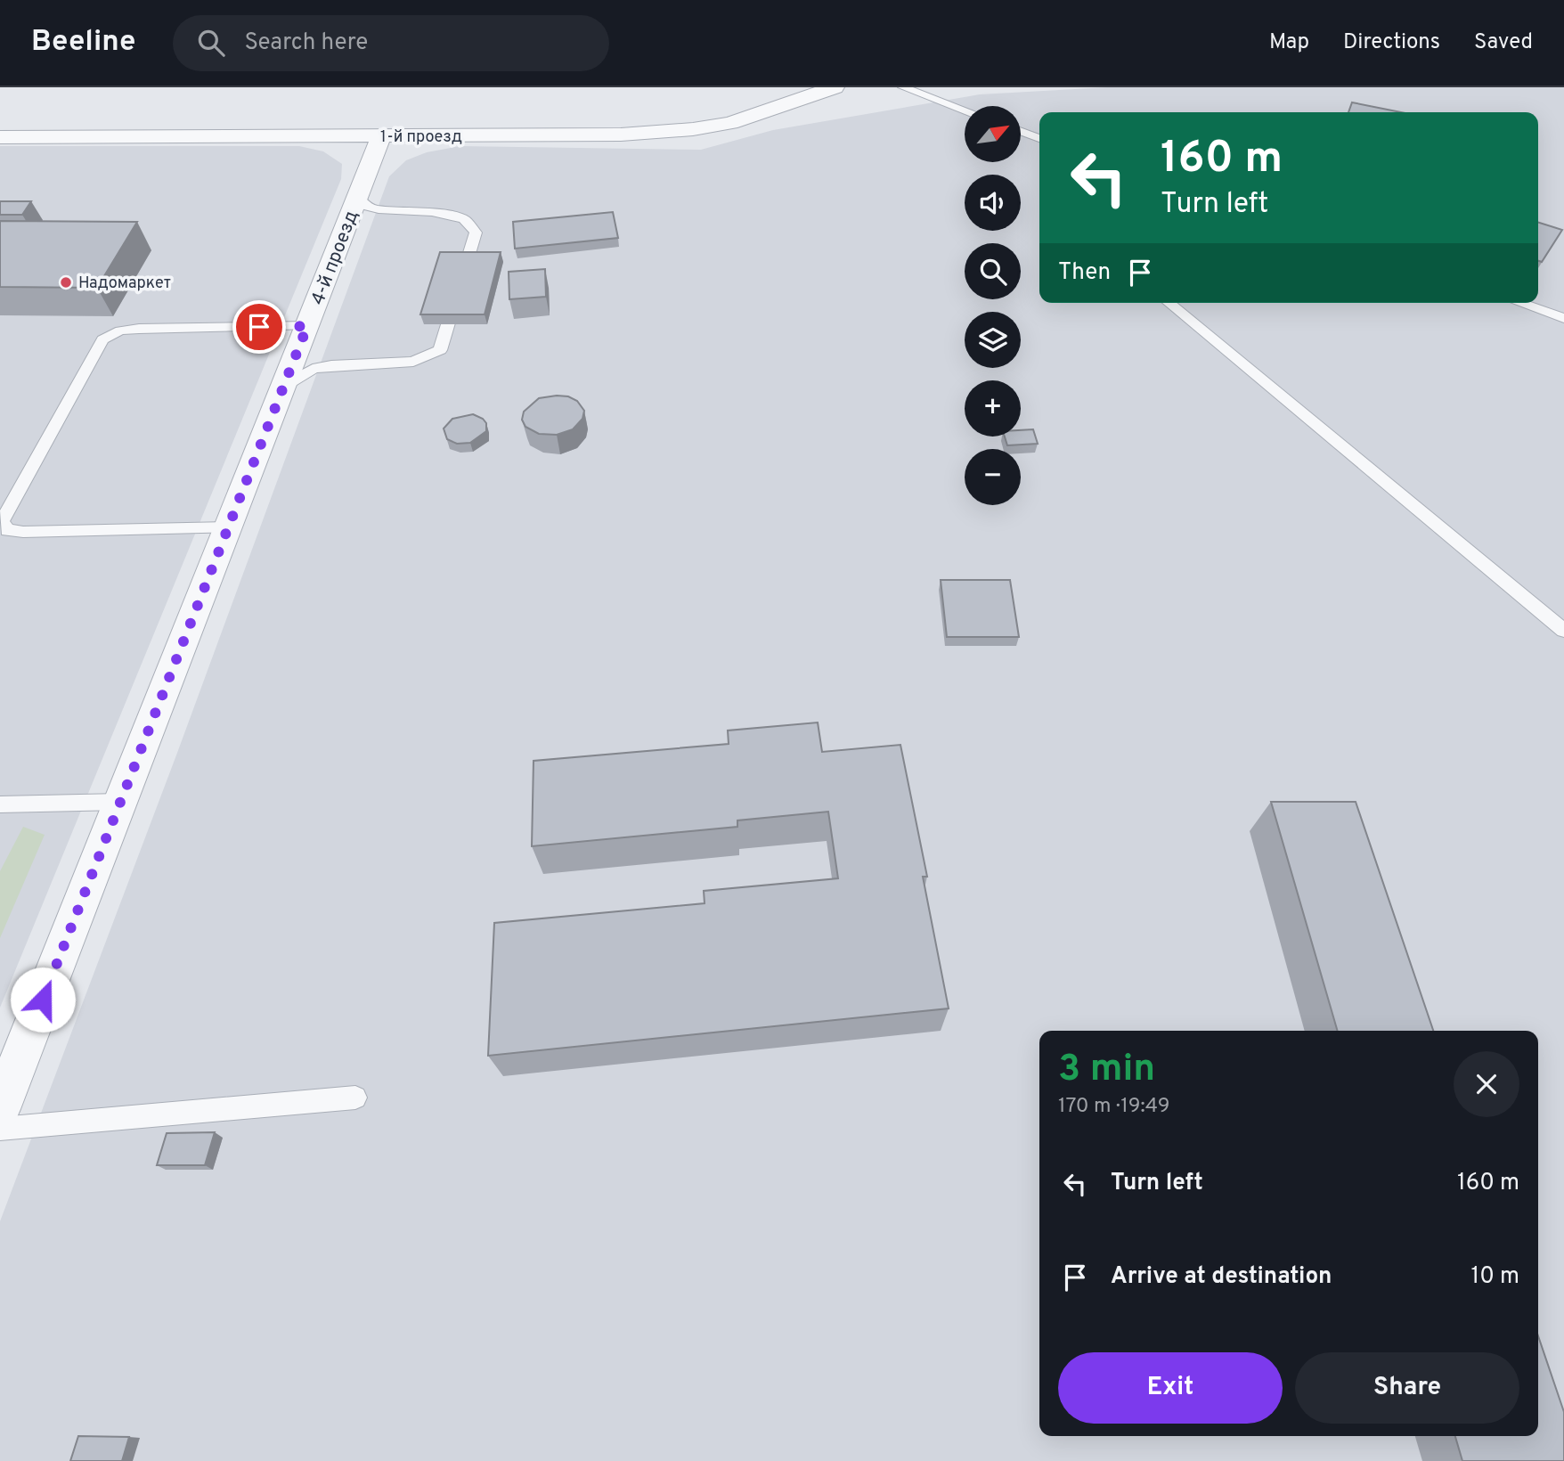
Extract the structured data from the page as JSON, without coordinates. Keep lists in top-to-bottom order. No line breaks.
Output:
{"streets":{"street":["1-й проезд","4-й проезд"]},"crossings":[["1-й проезд","4-й проезд"]],"places":["Надомаркет"],"north":"top right","page":{"header":"Beeline","search":"Search here","nav":["Map","Directions","Saved"],"map_buttons":["+","−"],"turn":["160 m","Turn left"],"then":"Then","heading":["3 min","170 m · 19:49"],"list":[{"name":"Turn left","value":"160 m"},{"name":"Arrive at destination","value":"10 m"}],"buttons":["Exit","Share"]}}
